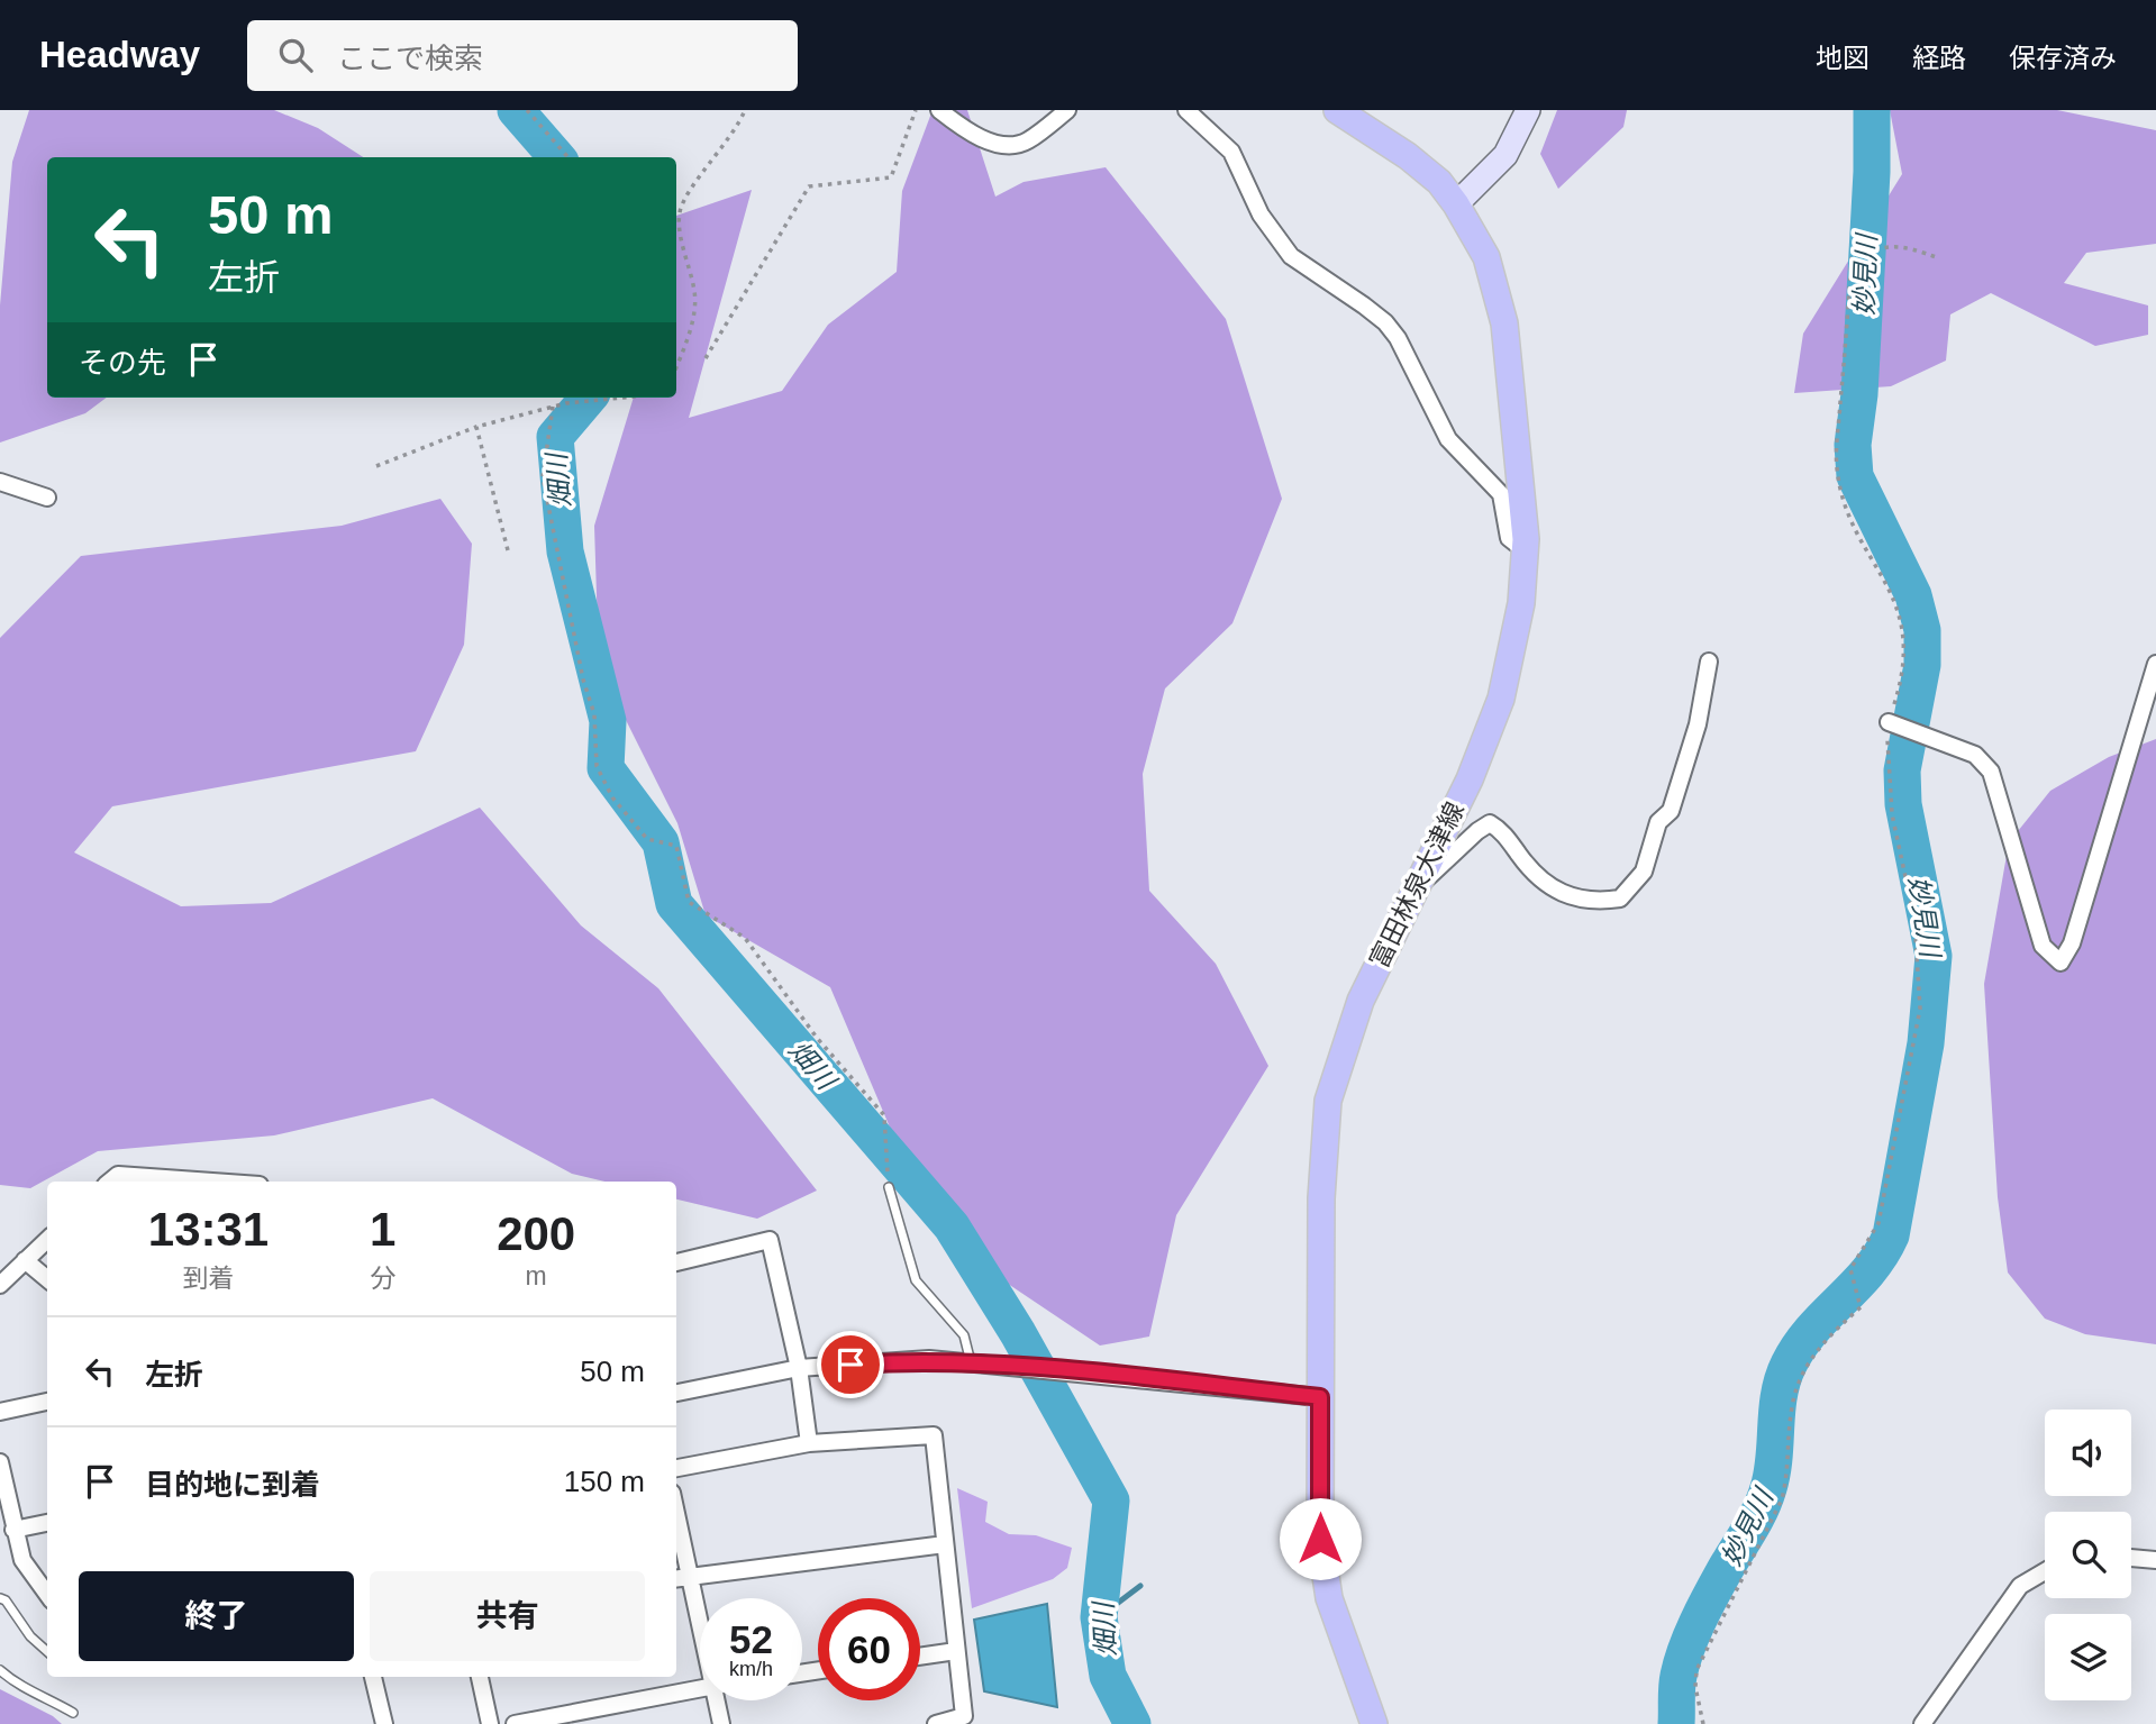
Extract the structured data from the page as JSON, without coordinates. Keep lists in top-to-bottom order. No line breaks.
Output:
{"streets":{"main road":["富田林泉大津線"]},"water":["妙見川","畑川"],"page":{"header":"Headway","search":"ここで検索","nav":["地図","経路","保存済み"],"turn":["50 m","左折"],"then":"その先","eta":["13:31","到着","1","分","200","m"],"list":[{"name":"左折","value":"50 m"},{"name":"目的地に到着","value":"150 m"}],"buttons":["終了","共有"],"speed":"52 km/h","limit":"60"}}
